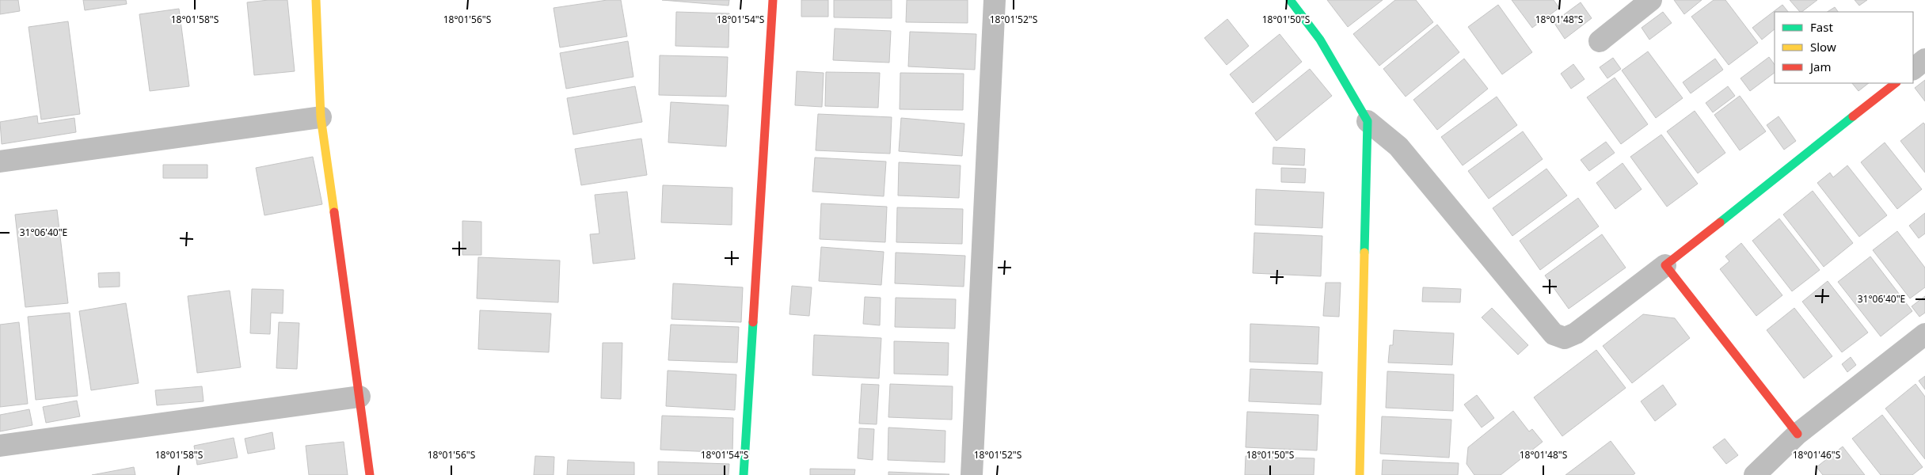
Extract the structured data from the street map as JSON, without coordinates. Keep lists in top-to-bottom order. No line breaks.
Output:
{"legend":["Fast","Slow","Jam"],"coordinates":["18°01'58\"S","18°01'56\"S","18°01'54\"S","18°01'52\"S","18°01'50\"S","18°01'48\"S","31°06'40\"E","18°01'46\"S"]}
